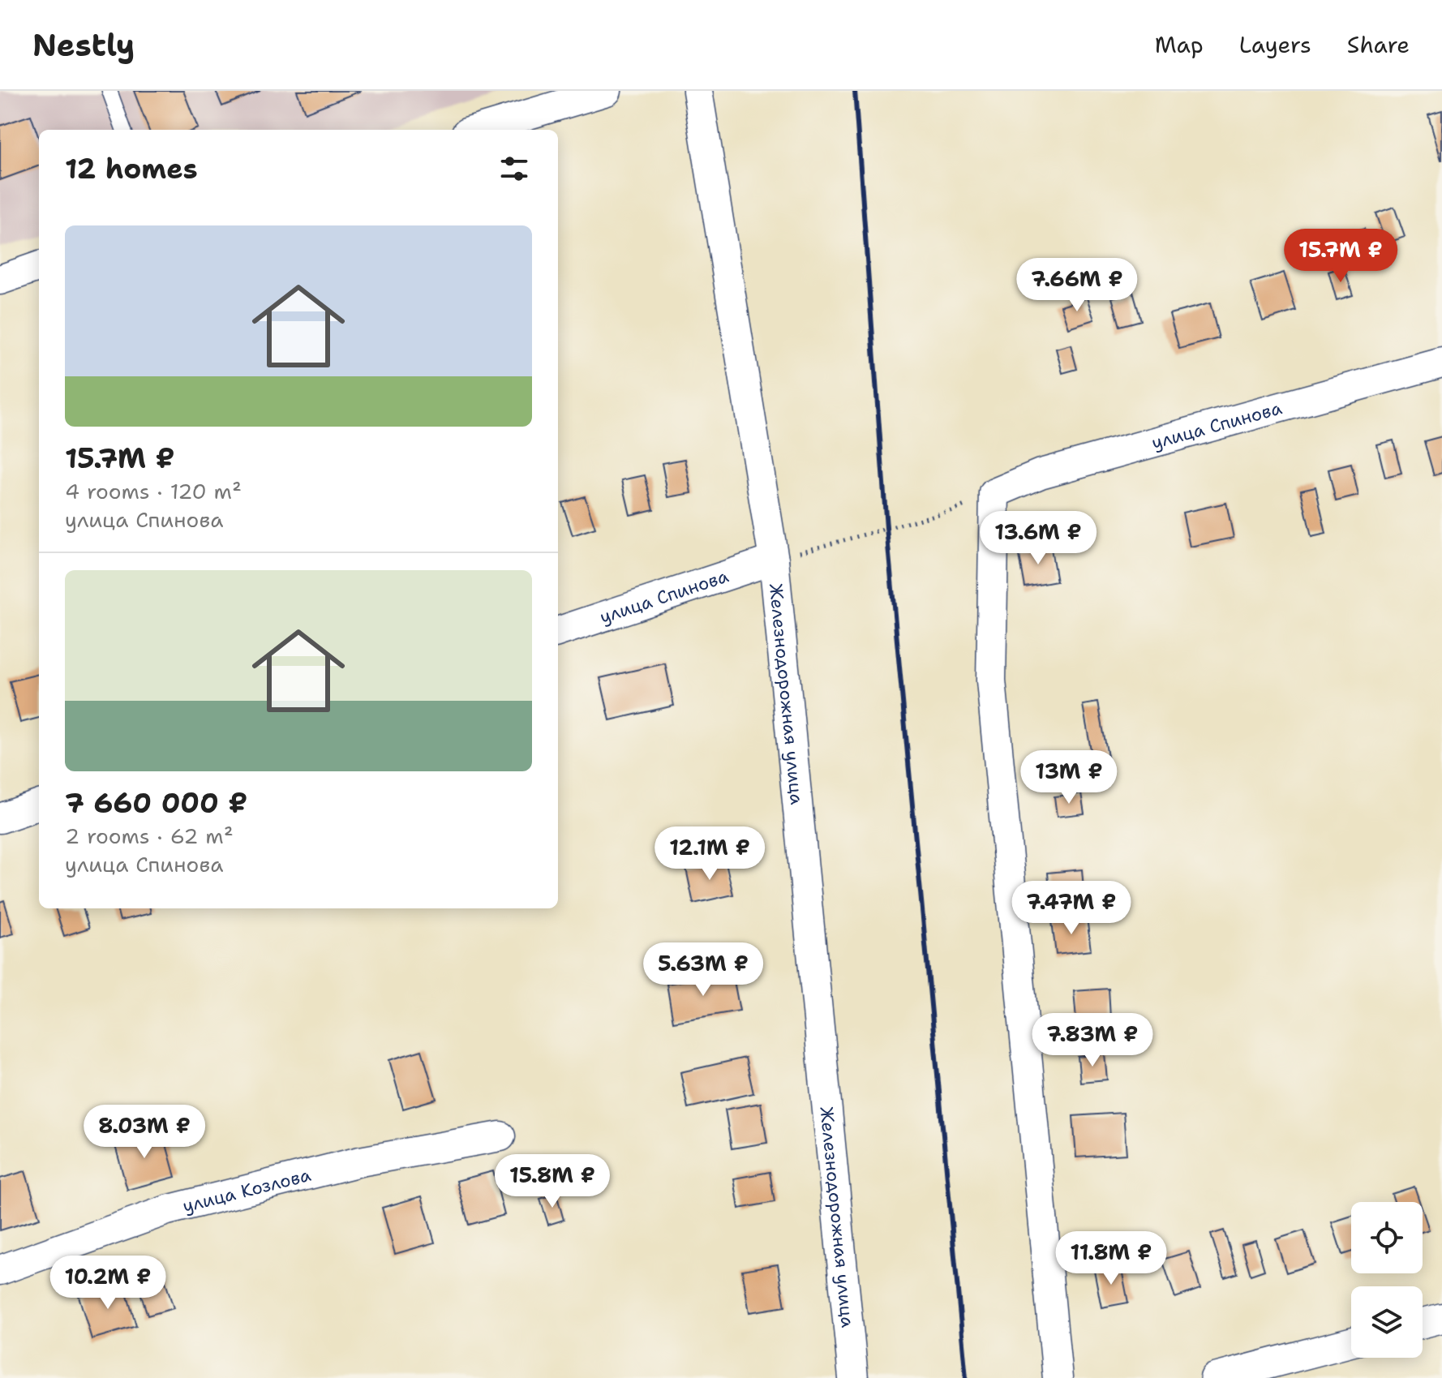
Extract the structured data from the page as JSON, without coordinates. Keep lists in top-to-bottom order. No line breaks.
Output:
{"streets":{"street":["улица Спинова","Железнодорожная улица","улица Козлова"]},"crossings":[["улица Спинова","Железнодорожная улица"]],"page":{"header":"Nestly","nav":["Map","Layers","Share"],"heading":"12 homes","list":[{"name":"15.7M ₽","note":"4 rooms · 120 m² · улица Спинова"},{"name":"7 660 000 ₽","note":"2 rooms · 62 m² · улица Спинова"}],"price":["15.7M ₽","7.66M ₽","13.6M ₽","13M ₽","12.1M ₽","7.47M ₽","5.63M ₽","7.83M ₽","8.03M ₽","15.8M ₽","11.8M ₽","10.2M ₽"]}}
